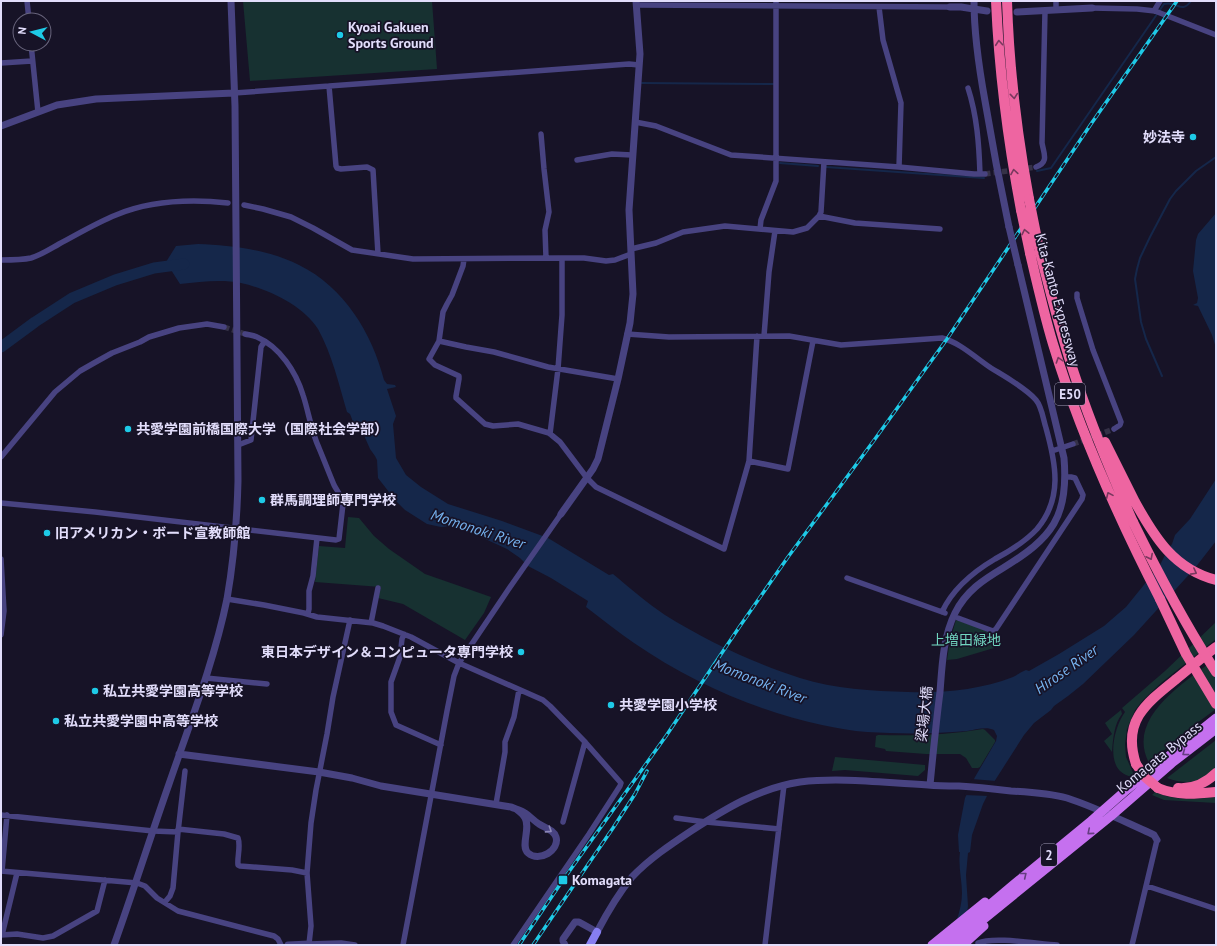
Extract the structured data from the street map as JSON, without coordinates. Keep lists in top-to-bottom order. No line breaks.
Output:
{"streets":{"highway":["Kita-Kanto Expressway","E50"],"main road":["2"],"street":["梁場大橋"]},"water":["Momonoki River","Hirose River"],"parks":["上増田緑地"],"places":{"other":["Kyoai Gakuen Sports Ground","妙法寺","共愛学園前橋国際大学（国際社会学部）","群馬調理師専門学校","旧アメリカン・ボード宣教師館","東日本デザイン＆コンピュータ専門学校","私立共愛学園高等学校","共愛学園小学校","私立共愛学園中高等学校"],"transit":["Komagata"]},"north":"left"}
